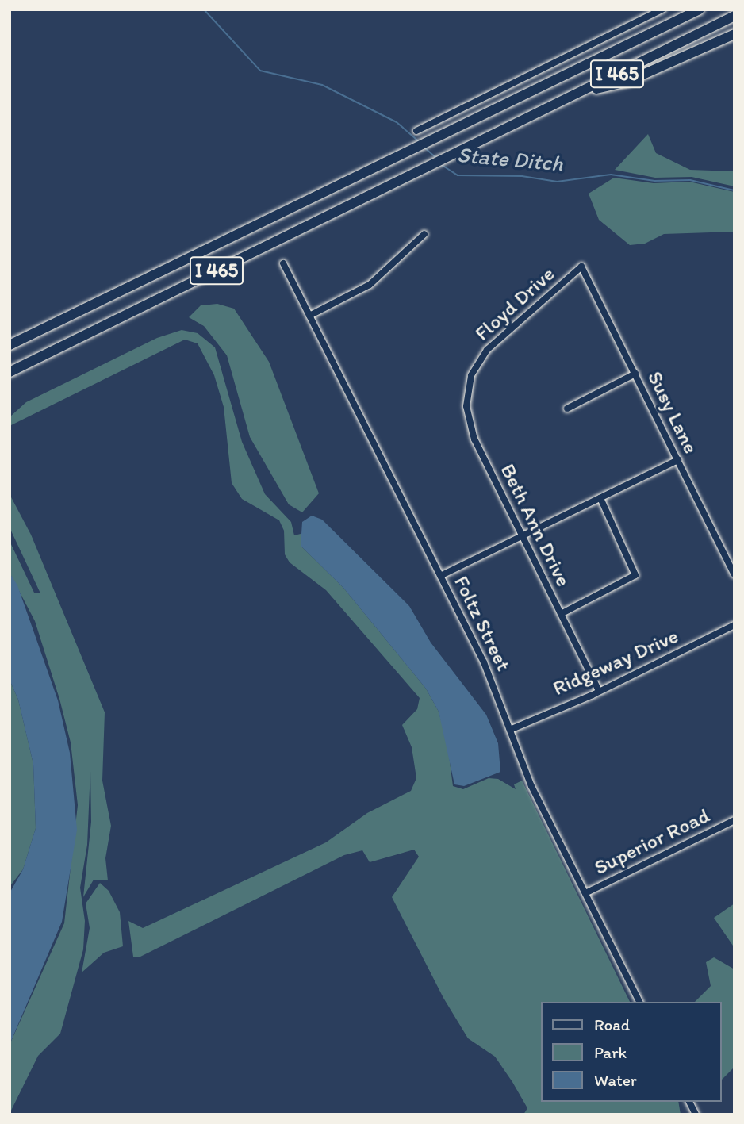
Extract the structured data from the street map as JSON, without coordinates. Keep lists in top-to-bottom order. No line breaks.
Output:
{"streets":{"highway":["I 465"],"street":["Floyd Drive","Susy Lane","Beth Ann Drive","Foltz Street","Ridgeway Drive","Superior Road"]},"crossings":[["Floyd Drive","Susy Lane"],["Floyd Drive","Beth Ann Drive"],["Beth Ann Drive","Ridgeway Drive"],["Foltz Street","Ridgeway Drive"],["Foltz Street","Superior Road"]],"water":["State Ditch"],"legend":["Road","Park","Water"]}
